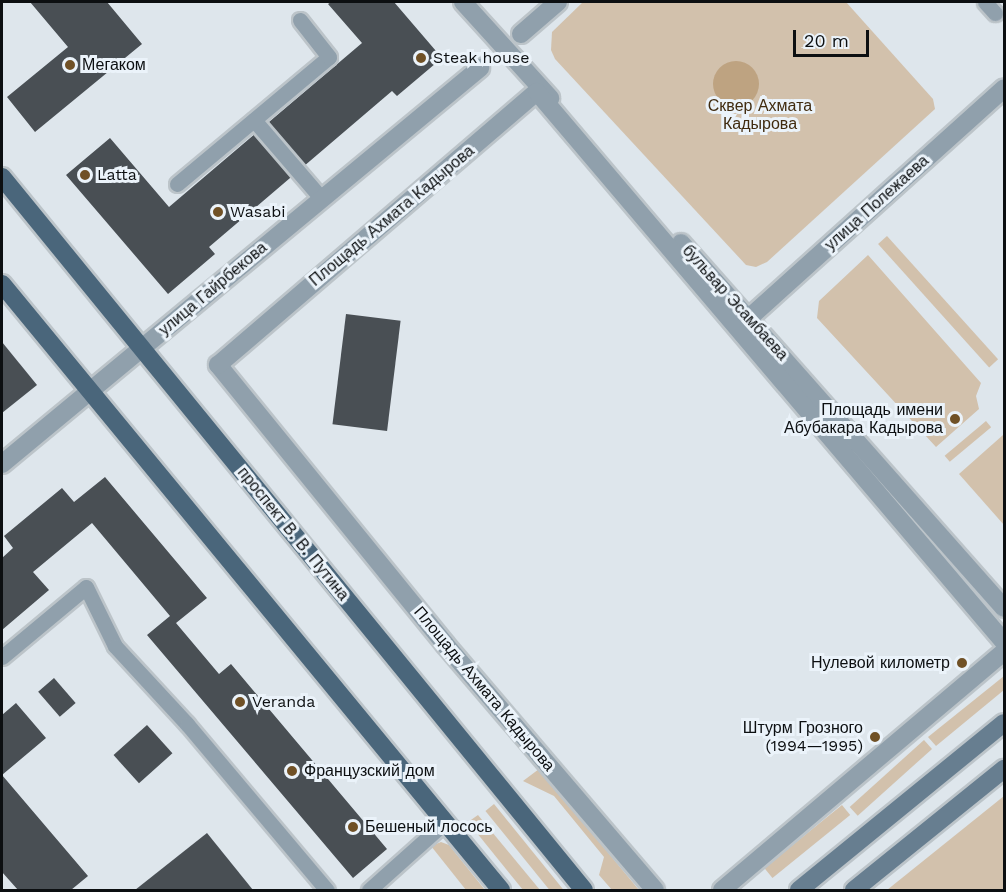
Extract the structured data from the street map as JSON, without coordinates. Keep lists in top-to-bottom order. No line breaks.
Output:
{"streets":{"main road":["проспект В. В. Путина"],"street":["улица Полежаева","Площадь Ахмата Кадырова","улица Гайрбекова","бульвар Эсамбаева"]},"crossings":[["улица Полежаева","бульвар Эсамбаева"],["улица Гайрбекова","проспект В. В. Путина"]],"parks":["Сквер Ахмата Кадырова"],"places":["Steak house","Мегаком","Latta","Wasabi","Площадь имени Абубакара Кадырова","Нулевой километр","Veranda","Штурм Грозного (1994—1995)","Французский дом","Бешеный лосось"],"scale_bar":"20 m"}
